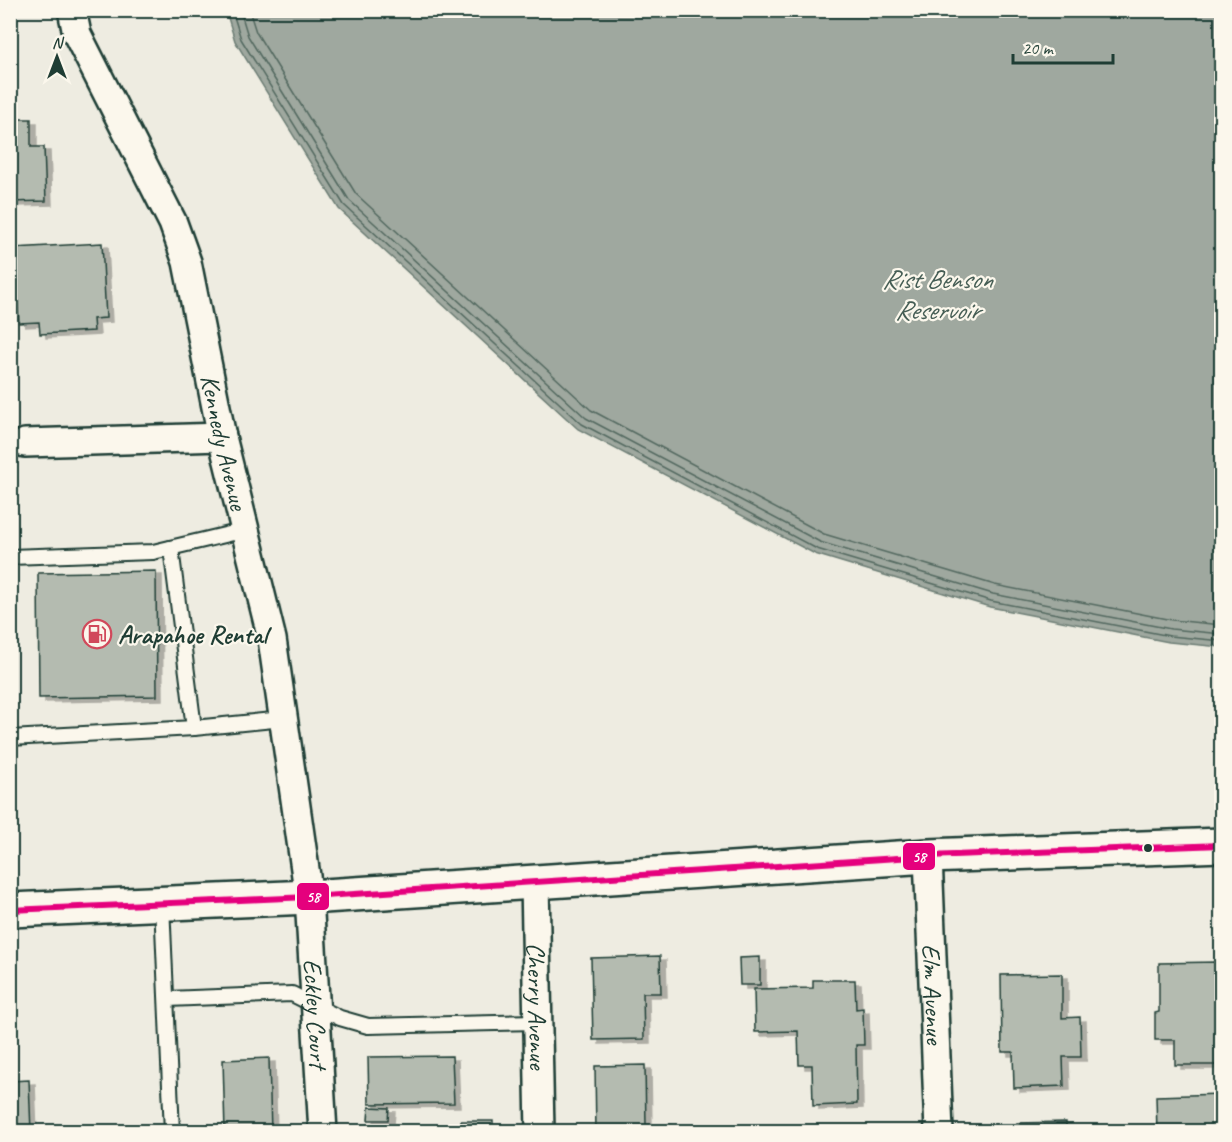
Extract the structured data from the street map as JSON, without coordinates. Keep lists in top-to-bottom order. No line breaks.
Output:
{"streets":{"street":["Kennedy Avenue","Elm Avenue","Cherry Avenue","Eckley Court"]},"crossings":[["Kennedy Avenue","Eckley Court"]],"water":["Rist Benson Reservoir"],"places":{"fuel station":["Arapahoe Rental"]},"lines":["transit line 58"],"scale_bar":"20 m","north":"top"}
